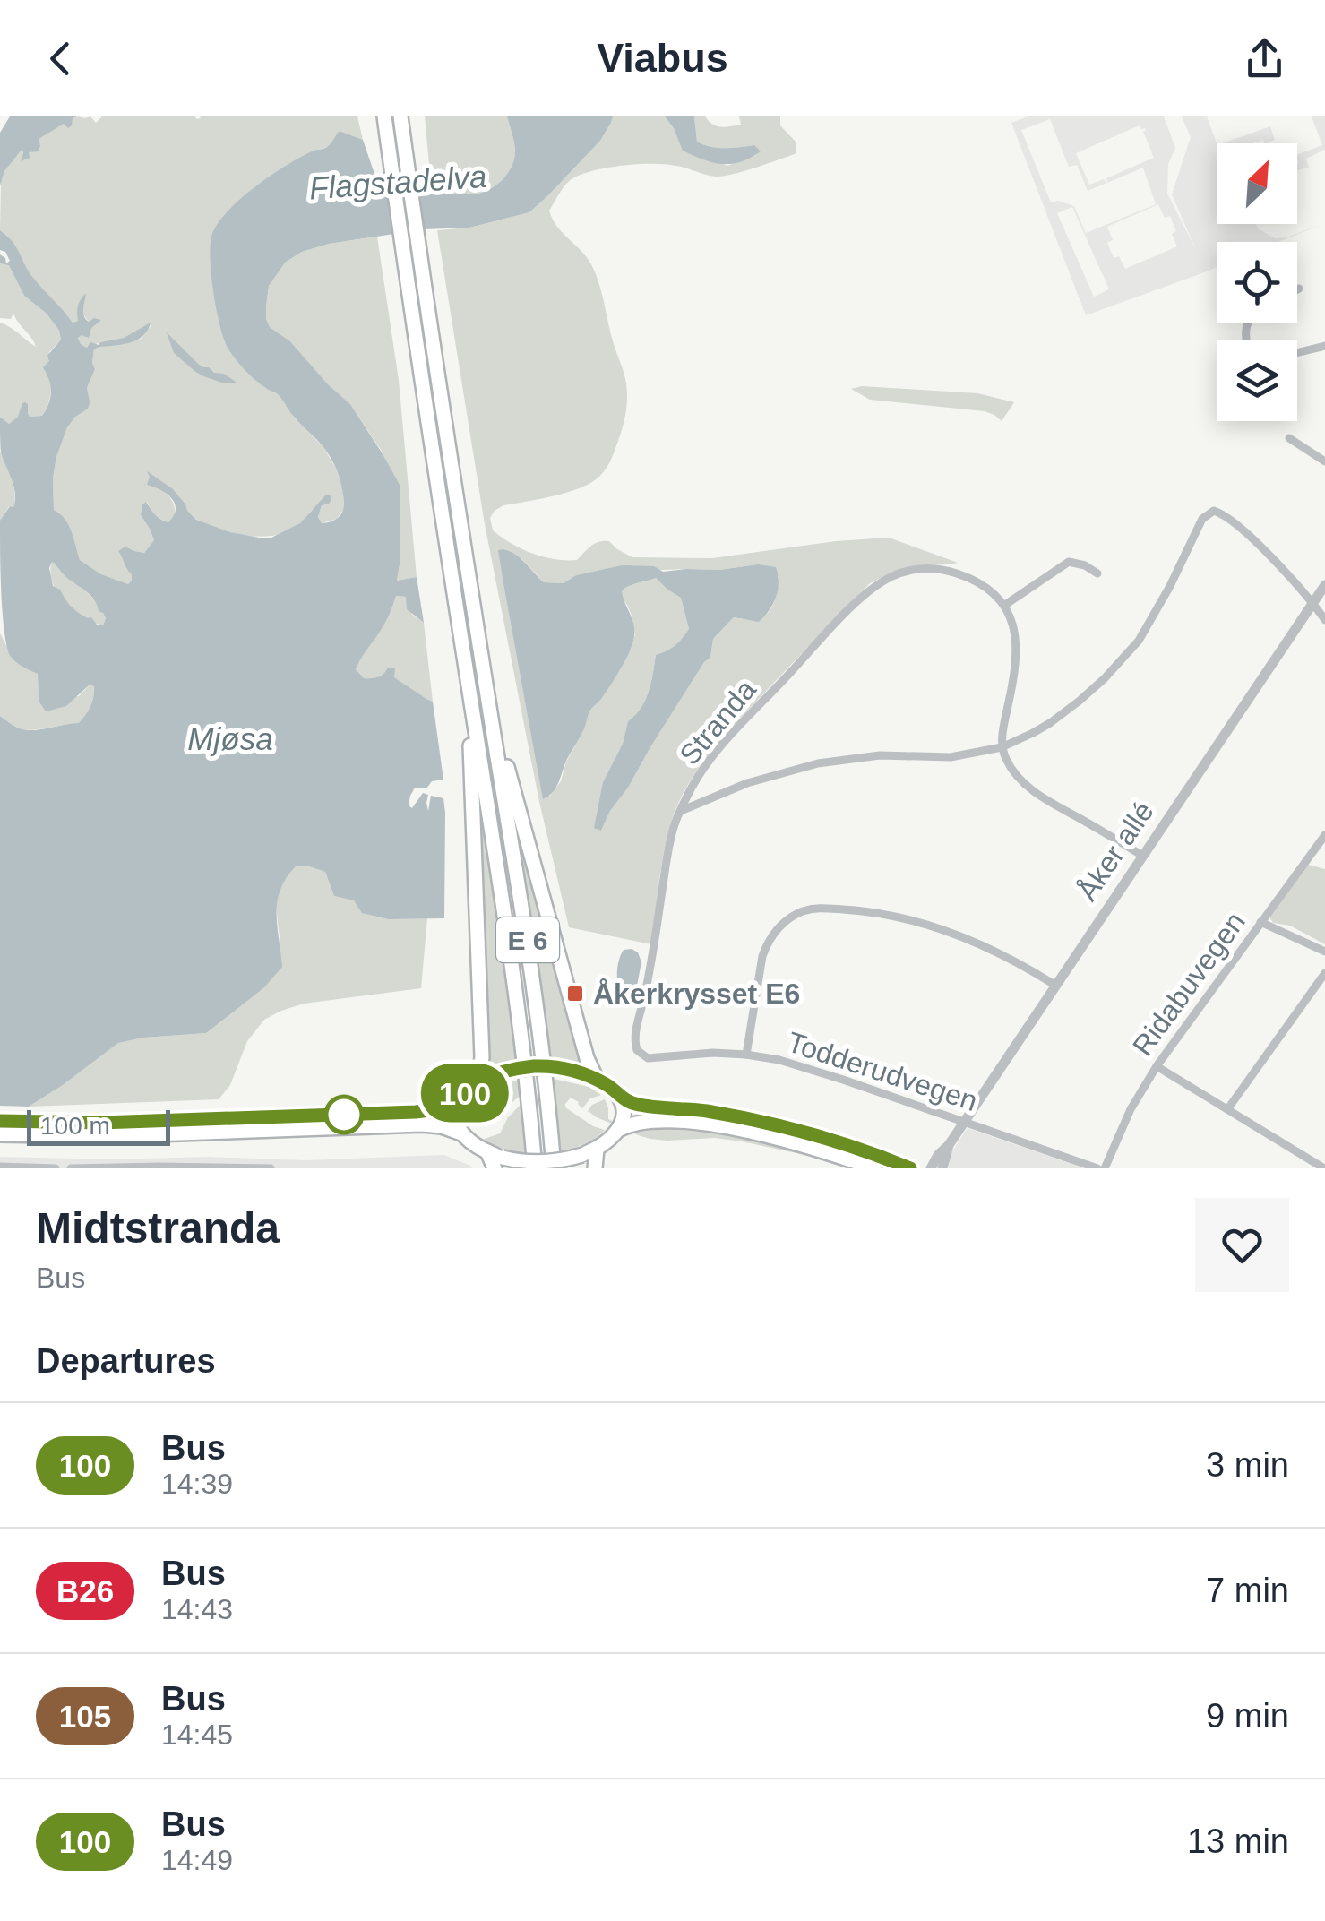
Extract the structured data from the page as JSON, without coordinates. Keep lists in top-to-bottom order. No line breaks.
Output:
{"streets":{"highway":["E 6"],"street":["Stranda","Åker allé","Ridabuvegen","Todderudvegen"]},"crossings":[["Stranda","Todderudvegen"],["Åker allé","Todderudvegen"]],"water":["Flagstadelva","Mjøsa"],"places":{"transit":["Åkerkrysset E6"]},"lines":["bus line 100"],"scale_bar":"100 m","north":"top right","page":{"header":"Viabus","on_map":"100","scale":"100 m","heading":[["Midtstranda","Bus"],"Departures"],"list":[{"mark":"100","name":"Bus","note":"14:39","value":"3 min"},{"mark":"B26","name":"Bus","note":"14:43","value":"7 min"},{"mark":"105","name":"Bus","note":"14:45","value":"9 min"},{"mark":"100","name":"Bus","note":"14:49","value":"13 min"}]}}
